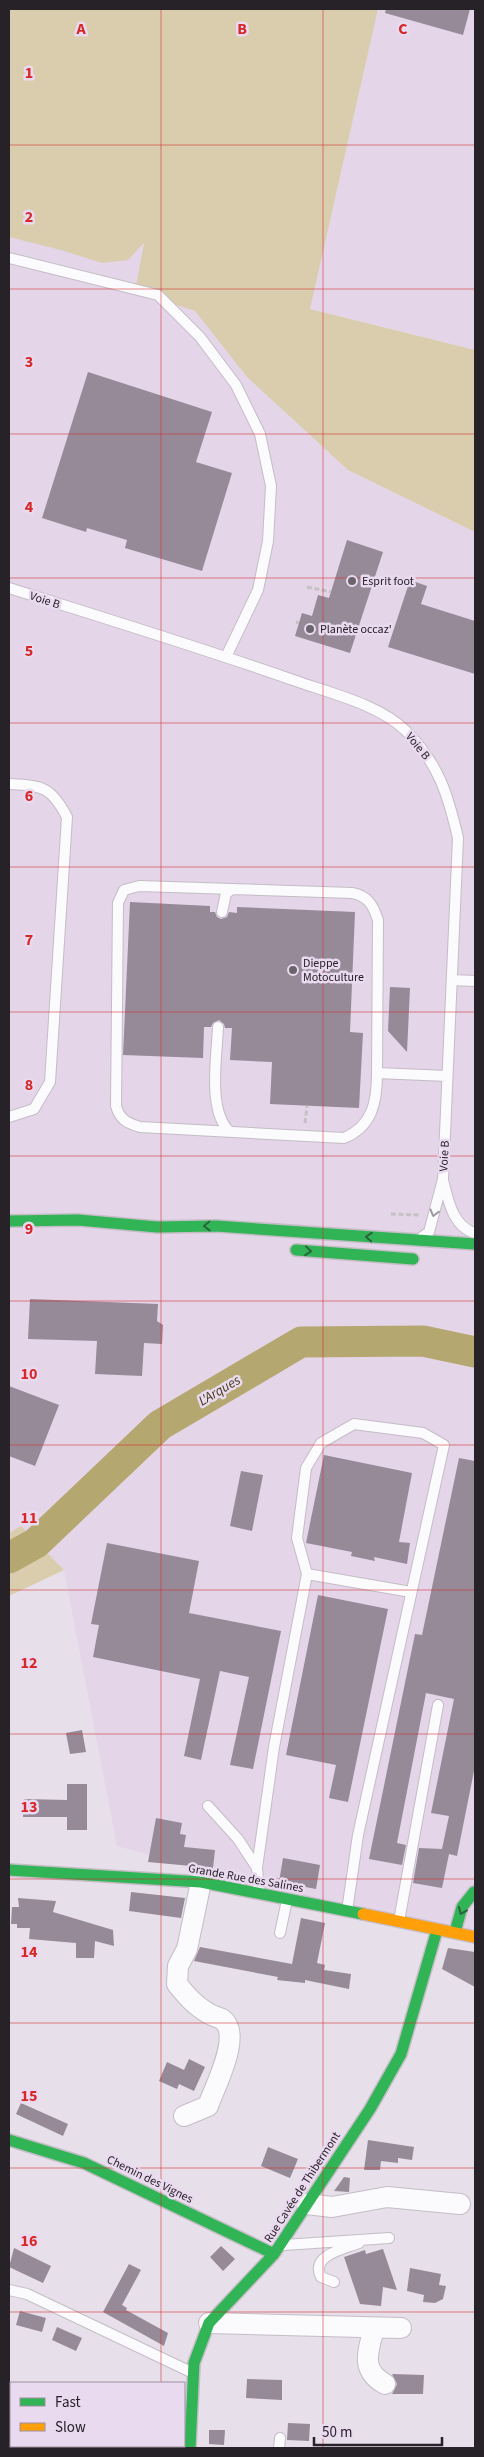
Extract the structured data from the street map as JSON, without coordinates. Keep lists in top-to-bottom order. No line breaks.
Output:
{"streets":{"main road":["Grande Rue des Salines","Chemin des Vignes","Rue Cavée de Thibermont"],"lane":["Voie B"]},"crossings":[["Grande Rue des Salines","Rue Cavée de Thibermont"],["Chemin des Vignes","Rue Cavée de Thibermont"]],"water":["L'Arques"],"places":["Esprit foot","Planète occaz'","Dieppe Motoculture"],"legend":["Fast","Slow"],"scale_bar":"50 m","grid":{"columns":["A","B","C"],"rows":["1","2","3","4","5","6","7","8","9","10","11","12","13","14","15","16"]}}
